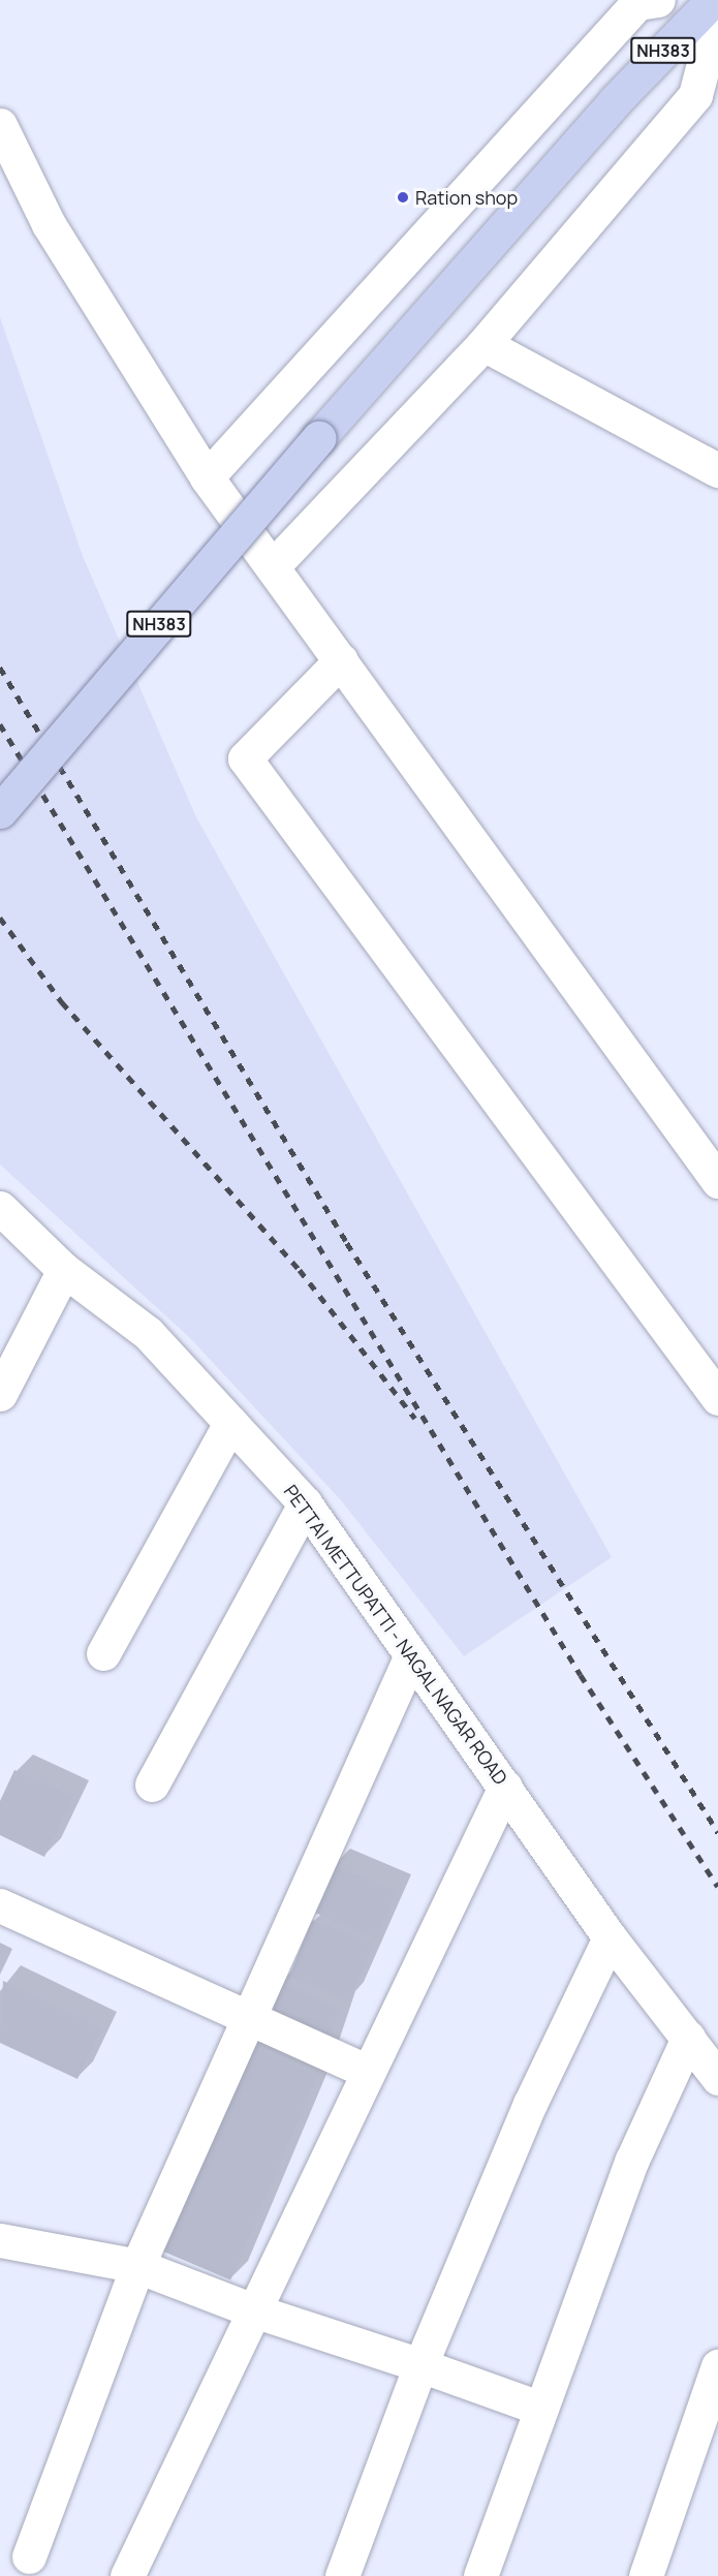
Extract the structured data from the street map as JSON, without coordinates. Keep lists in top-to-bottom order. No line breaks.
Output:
{"streets":{"highway":["NH383"],"street":["PETTAI METTUPATTI - NAGAL NAGAR ROAD"]},"places":["Ration shop"]}
